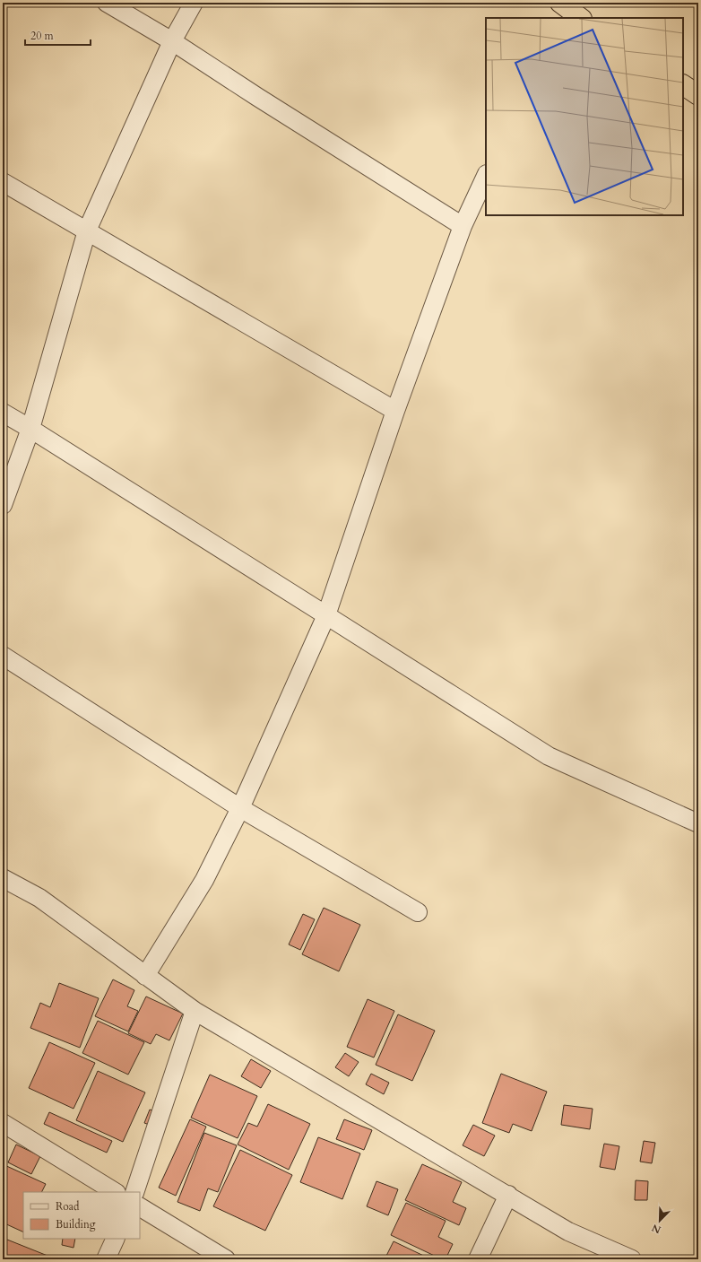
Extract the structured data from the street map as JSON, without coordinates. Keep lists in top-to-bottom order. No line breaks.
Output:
{"legend":["Road","Building"],"scale_bar":"20 m","north":"bottom left"}
